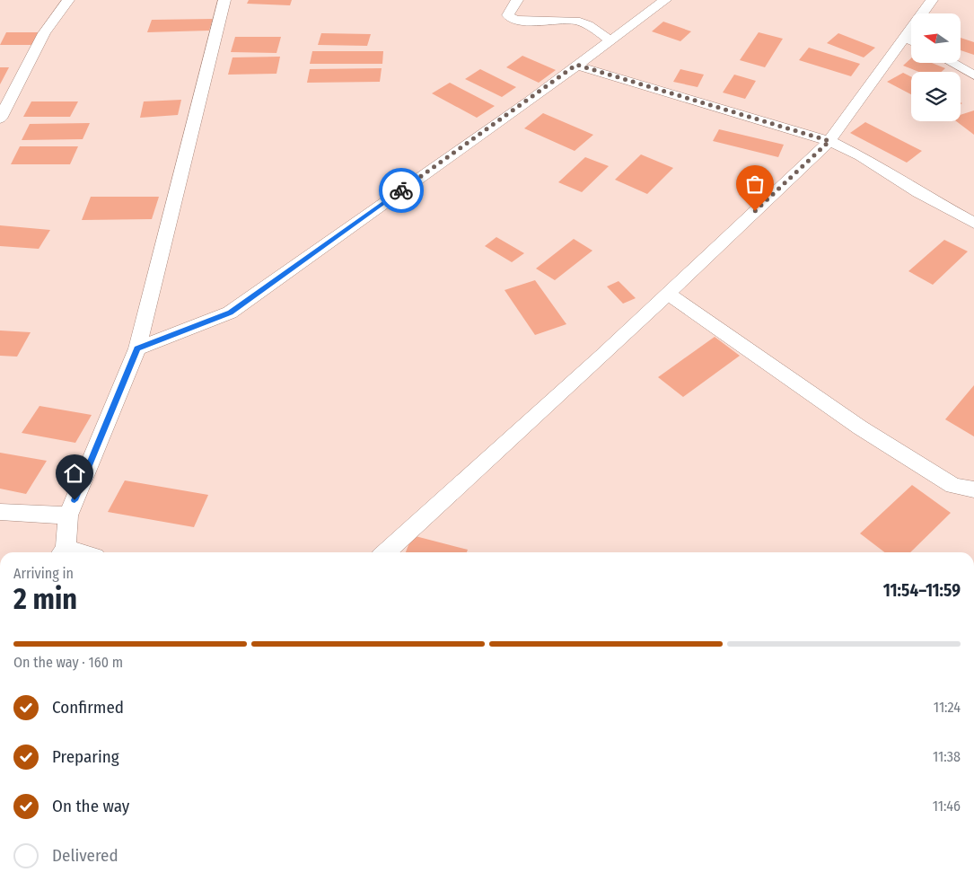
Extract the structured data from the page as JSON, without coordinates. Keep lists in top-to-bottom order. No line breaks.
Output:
{"north":"left","page":{"heading":["2 min","Arriving in","11:54–11:59"],"bar":"On the way · 160 m","list":[["Confirmed","11:24"],["Preparing","11:38"],["On the way","11:46"],"Delivered"]}}
